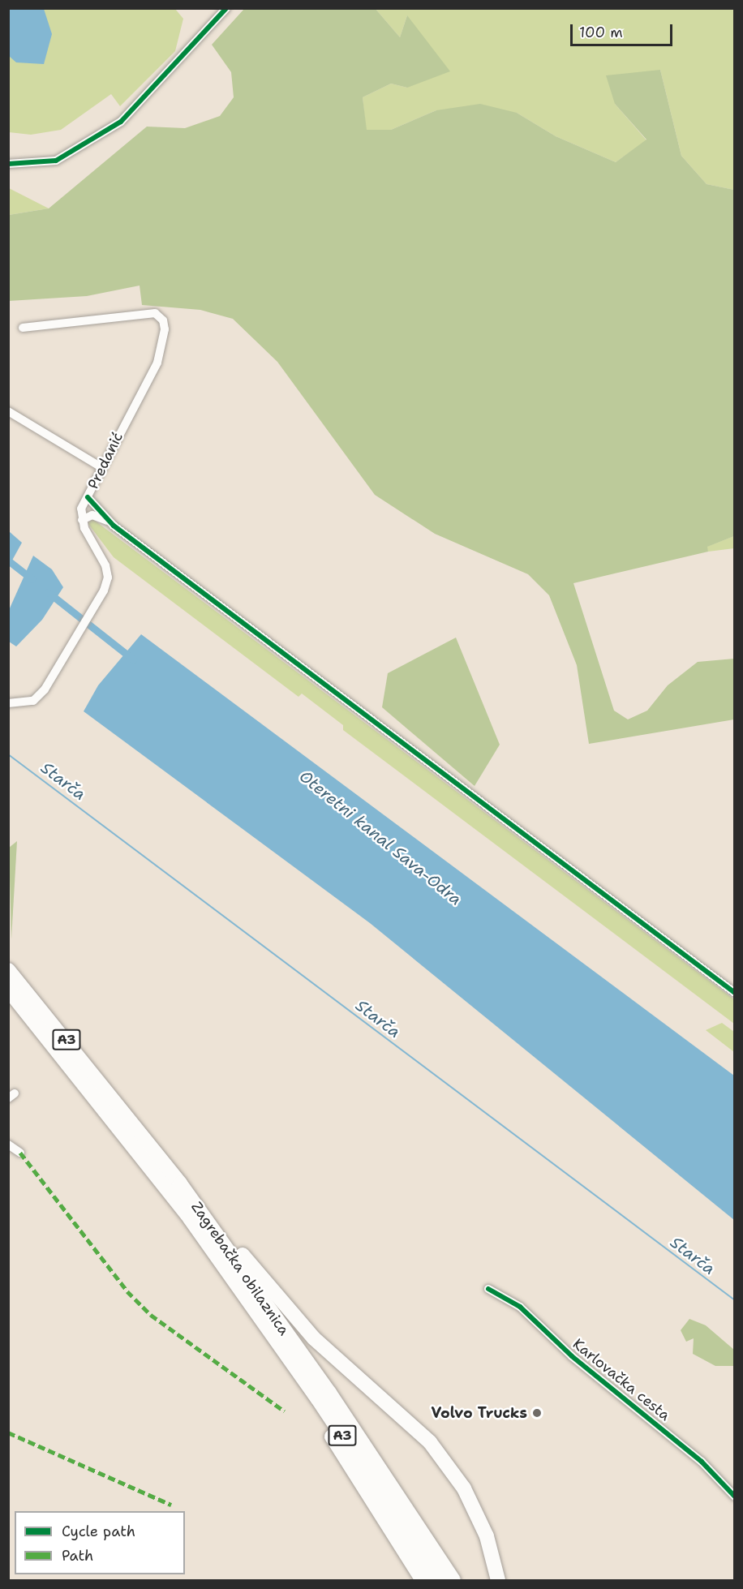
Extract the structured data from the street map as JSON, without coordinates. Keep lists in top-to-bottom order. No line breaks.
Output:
{"streets":{"highway":["A3","Zagrebačka obilaznica"],"street":["Predanić","Karlovačka cesta"]},"water":["Starča","Oteretni kanal Sava-Odra"],"places":["Volvo Trucks"],"legend":["Cycle path","Path"],"scale_bar":"100 m"}
